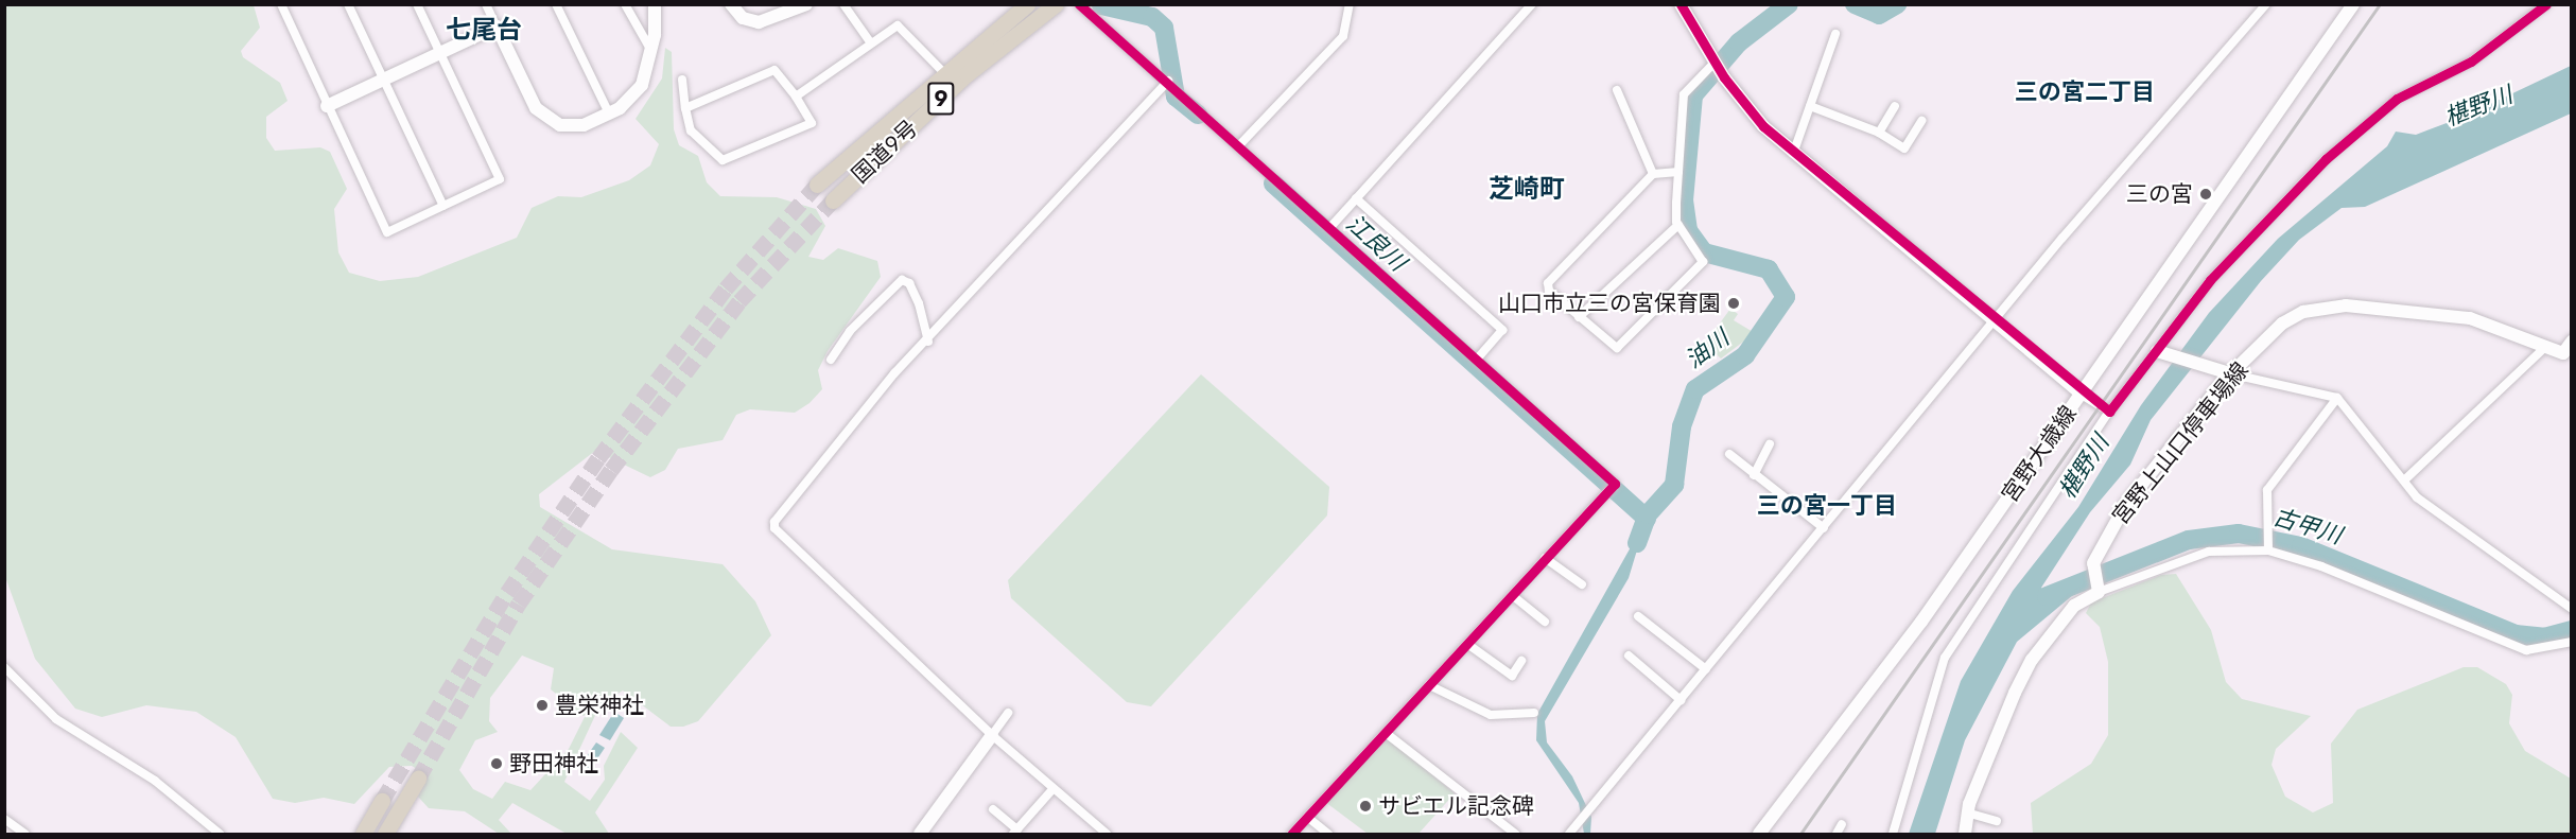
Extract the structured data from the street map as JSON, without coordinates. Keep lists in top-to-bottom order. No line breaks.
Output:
{"streets":{"highway":["9","国道9号"],"main road":["宮野上山口停車場線","宮野大歳線"]},"districts":["七尾台","三の宮二丁目","芝崎町","三の宮一丁目"],"water":["椹野川","江良川","油川","古甲川"],"places":["三の宮","山口市立三の宮保育園","豊栄神社","野田神社","サビエル記念碑"]}
